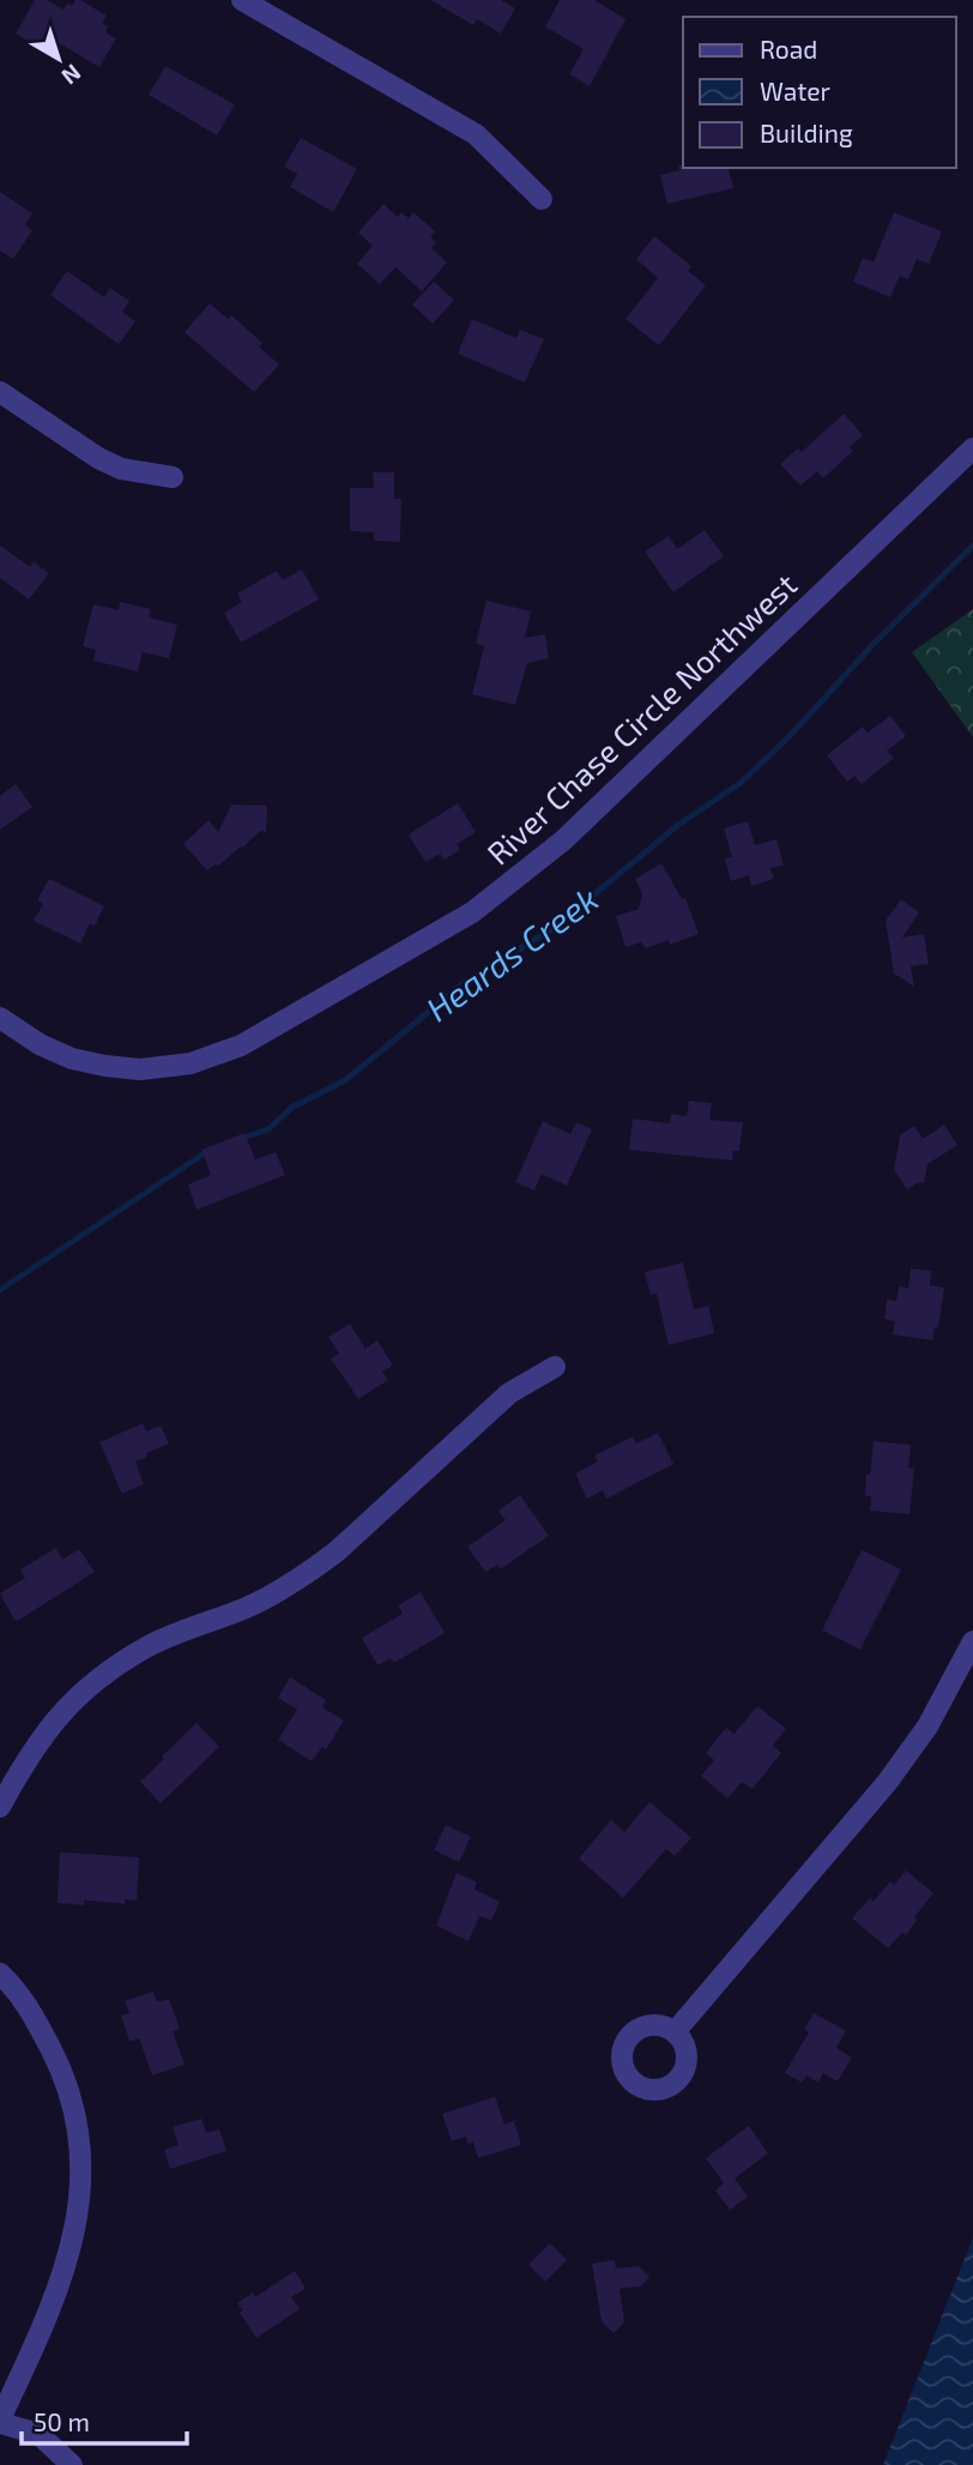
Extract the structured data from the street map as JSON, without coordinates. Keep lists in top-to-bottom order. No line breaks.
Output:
{"streets":{"street":["River Chase Circle Northwest"]},"water":["Heards Creek"],"legend":["Road","Water","Building"],"scale_bar":"50 m","north":"bottom right"}
